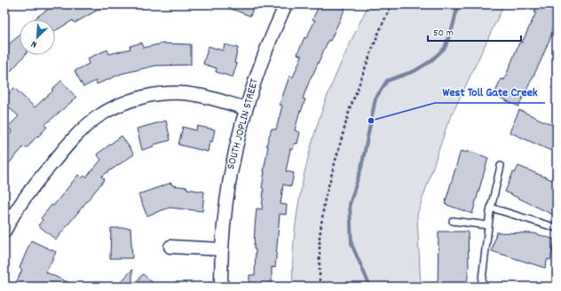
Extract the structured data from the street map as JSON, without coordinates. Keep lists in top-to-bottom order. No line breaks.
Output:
{"streets":{"street":["SOUTH JOPLIN STREET"]},"places":["West Toll Gate Creek"],"scale_bar":"50 m","north":"bottom left"}
